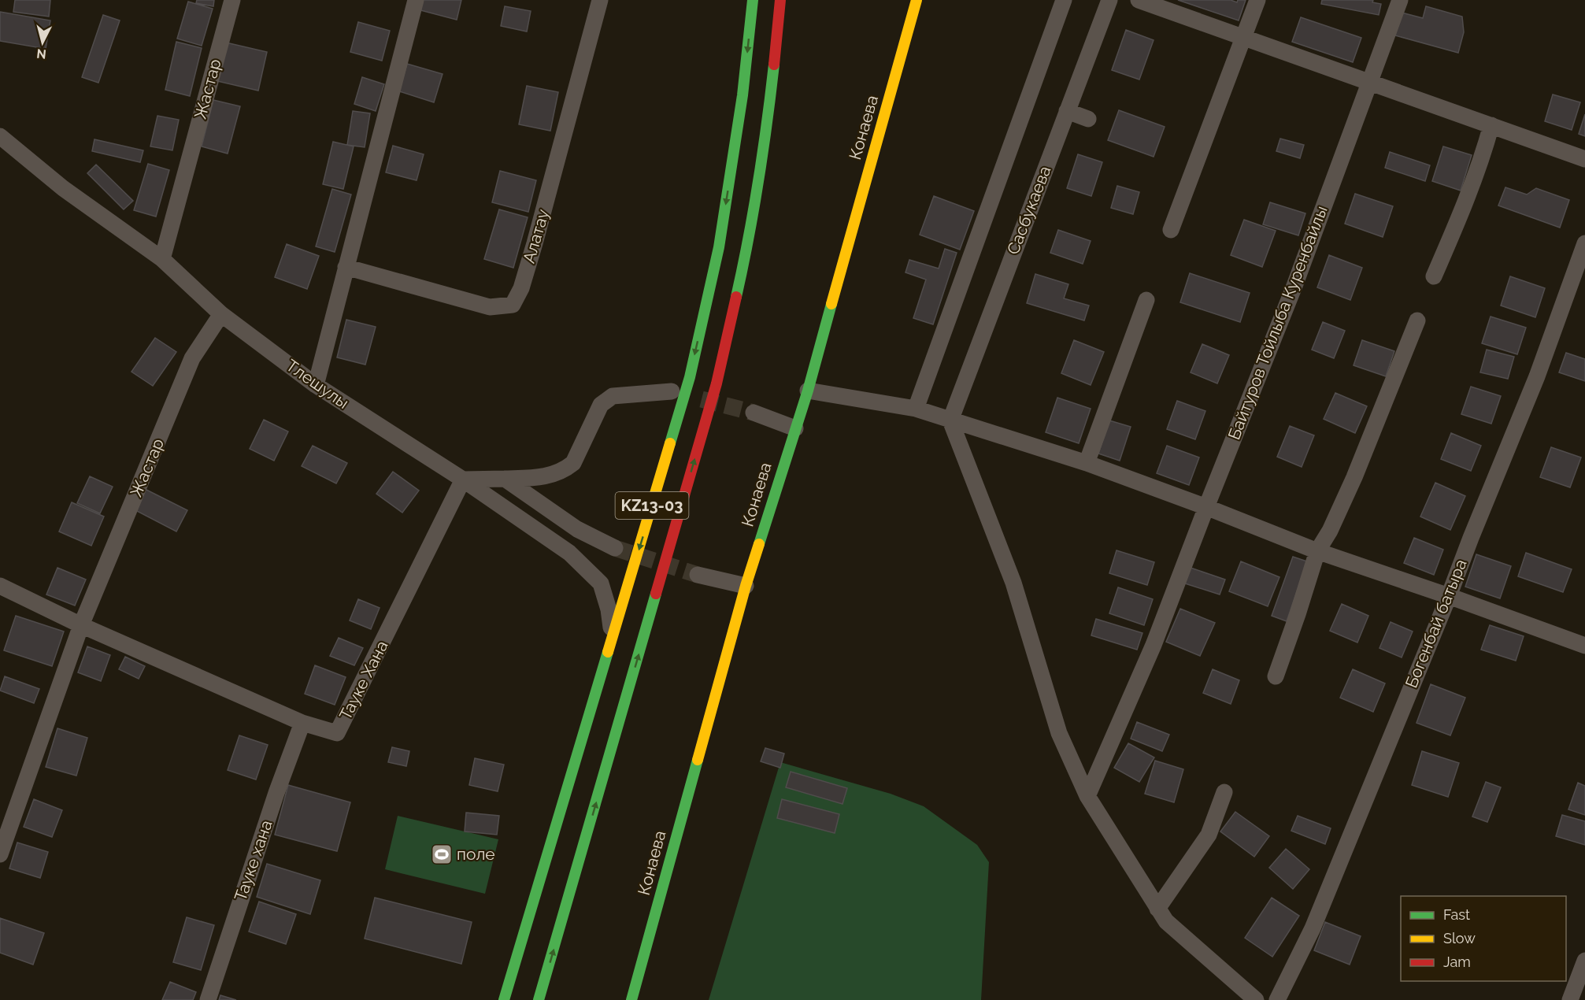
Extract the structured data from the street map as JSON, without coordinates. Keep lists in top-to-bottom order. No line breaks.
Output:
{"streets":{"main road":["Конаева","KZ13-03"],"street":["Жастар","Сасбукаева","Алатау","Байтуров Тойлыба Куренбайлы","Тлешулы","Богенбай батыра","Тауке Хана","Тауке хана"]},"crossings":[["Жастар","Тлешулы"],["Жастар","Тауке Хана"],["Тлешулы","KZ13-03"],["Тлешулы","Тауке Хана"],["Тауке Хана","Тауке хана"]],"places":{"sports":["поле"]},"legend":["Fast","Slow","Jam"],"north":"bottom"}
